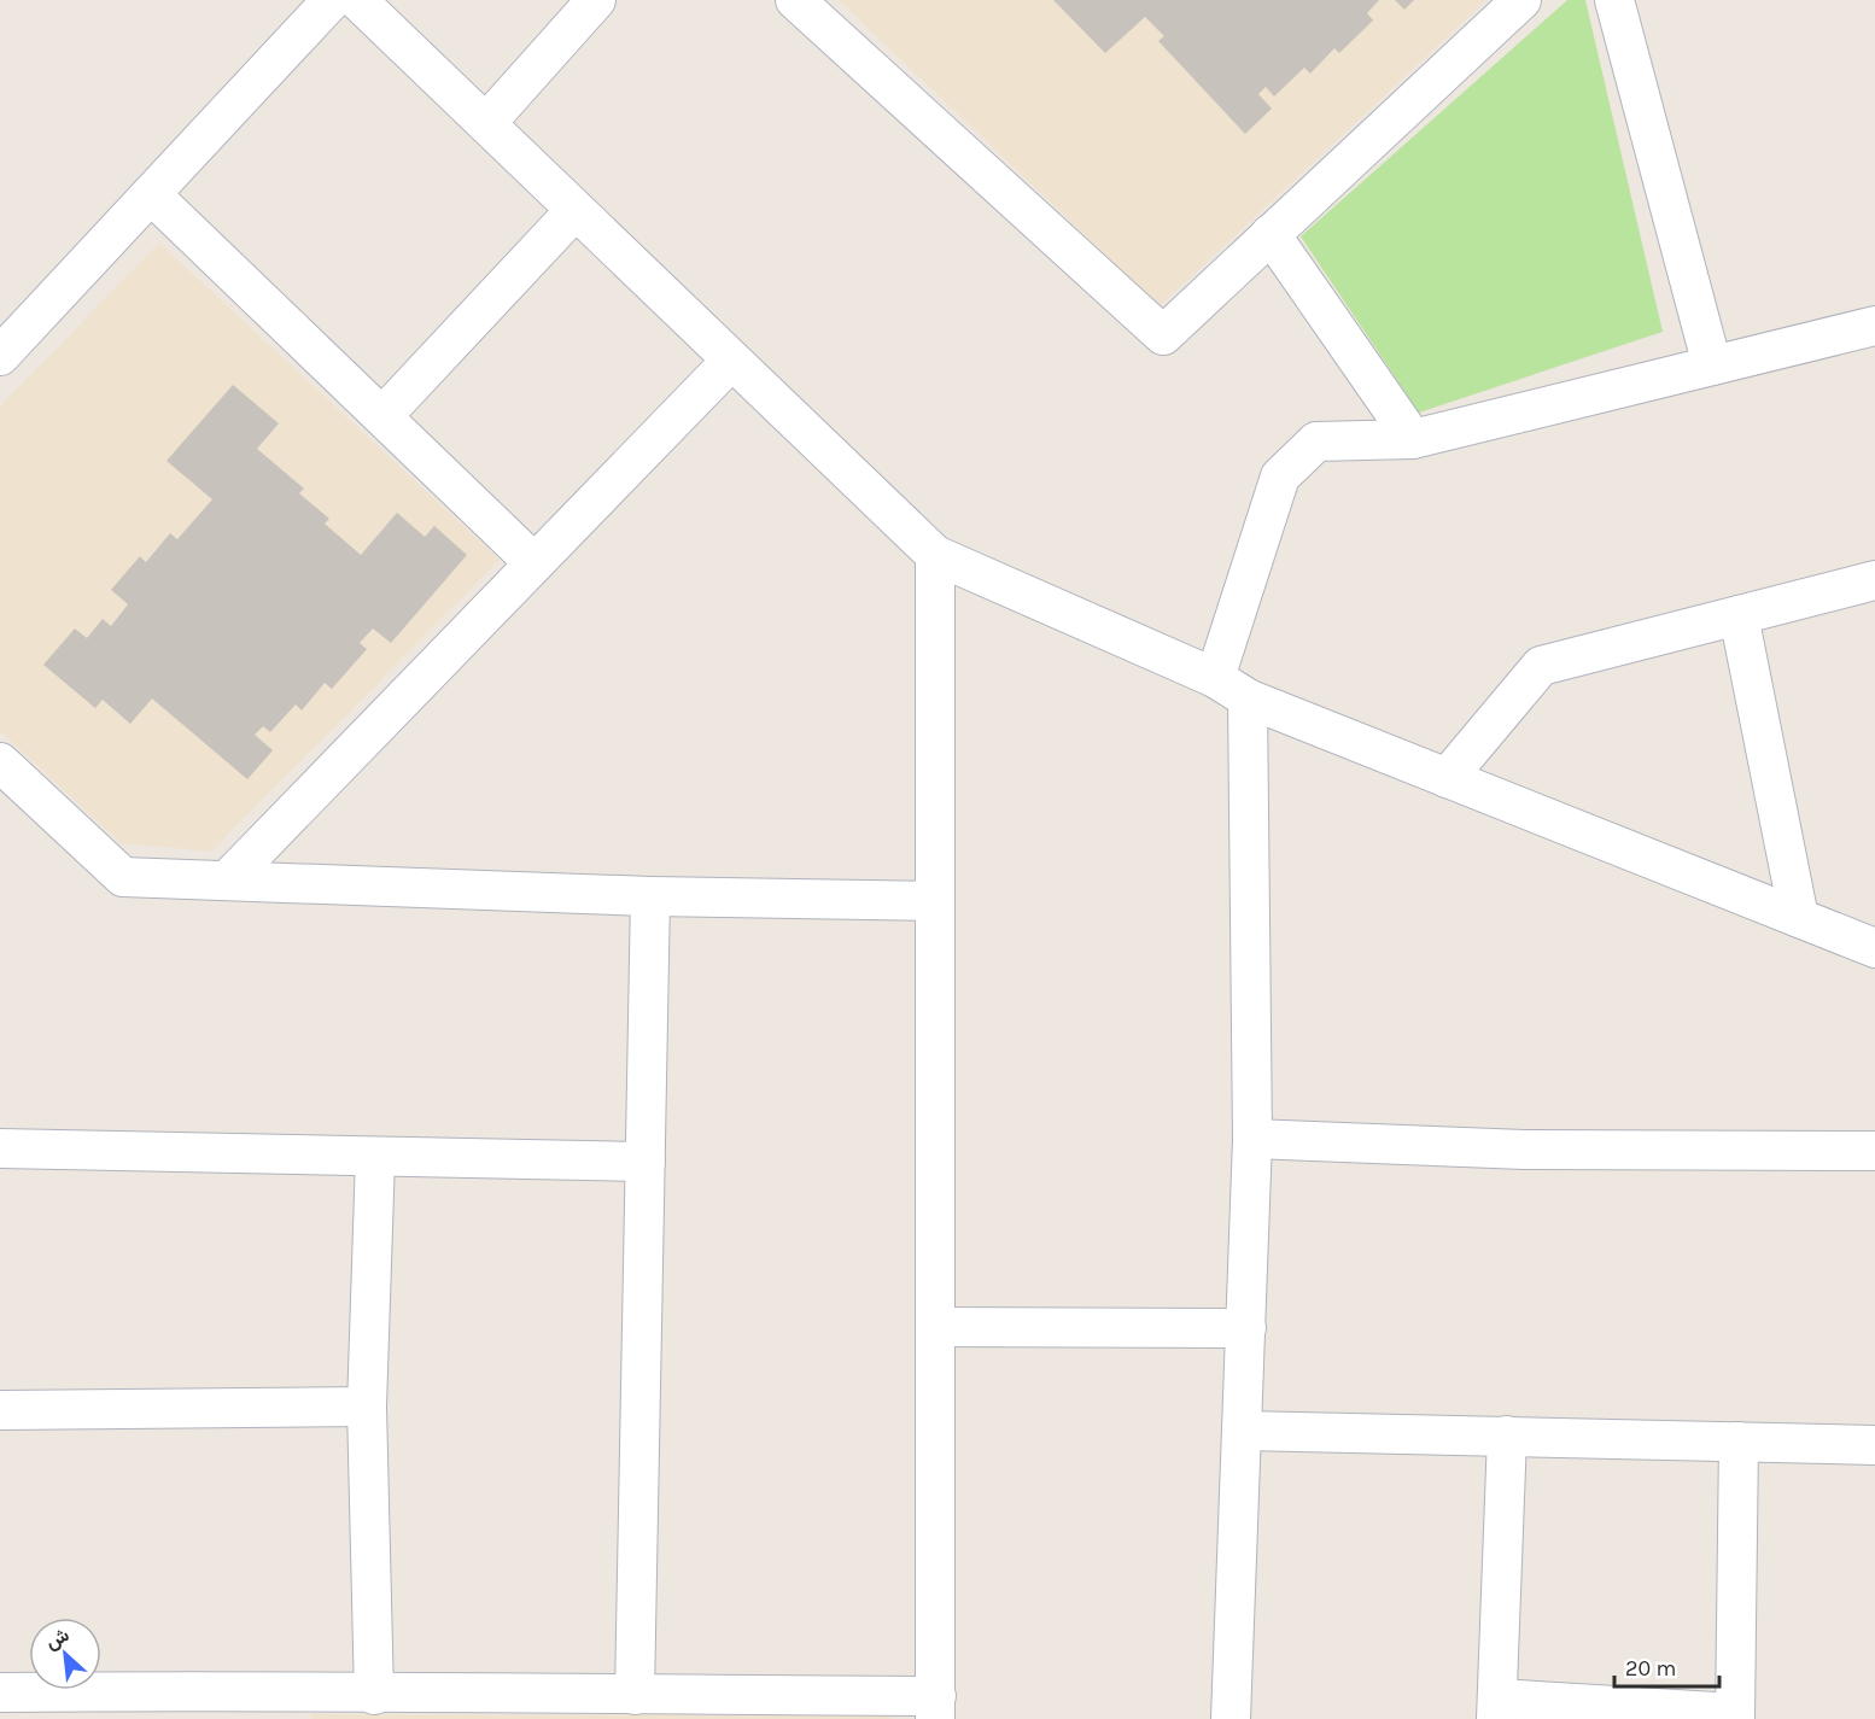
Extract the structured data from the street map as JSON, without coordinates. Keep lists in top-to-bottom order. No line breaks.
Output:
{"scale_bar":"20 m","north":"top left"}
